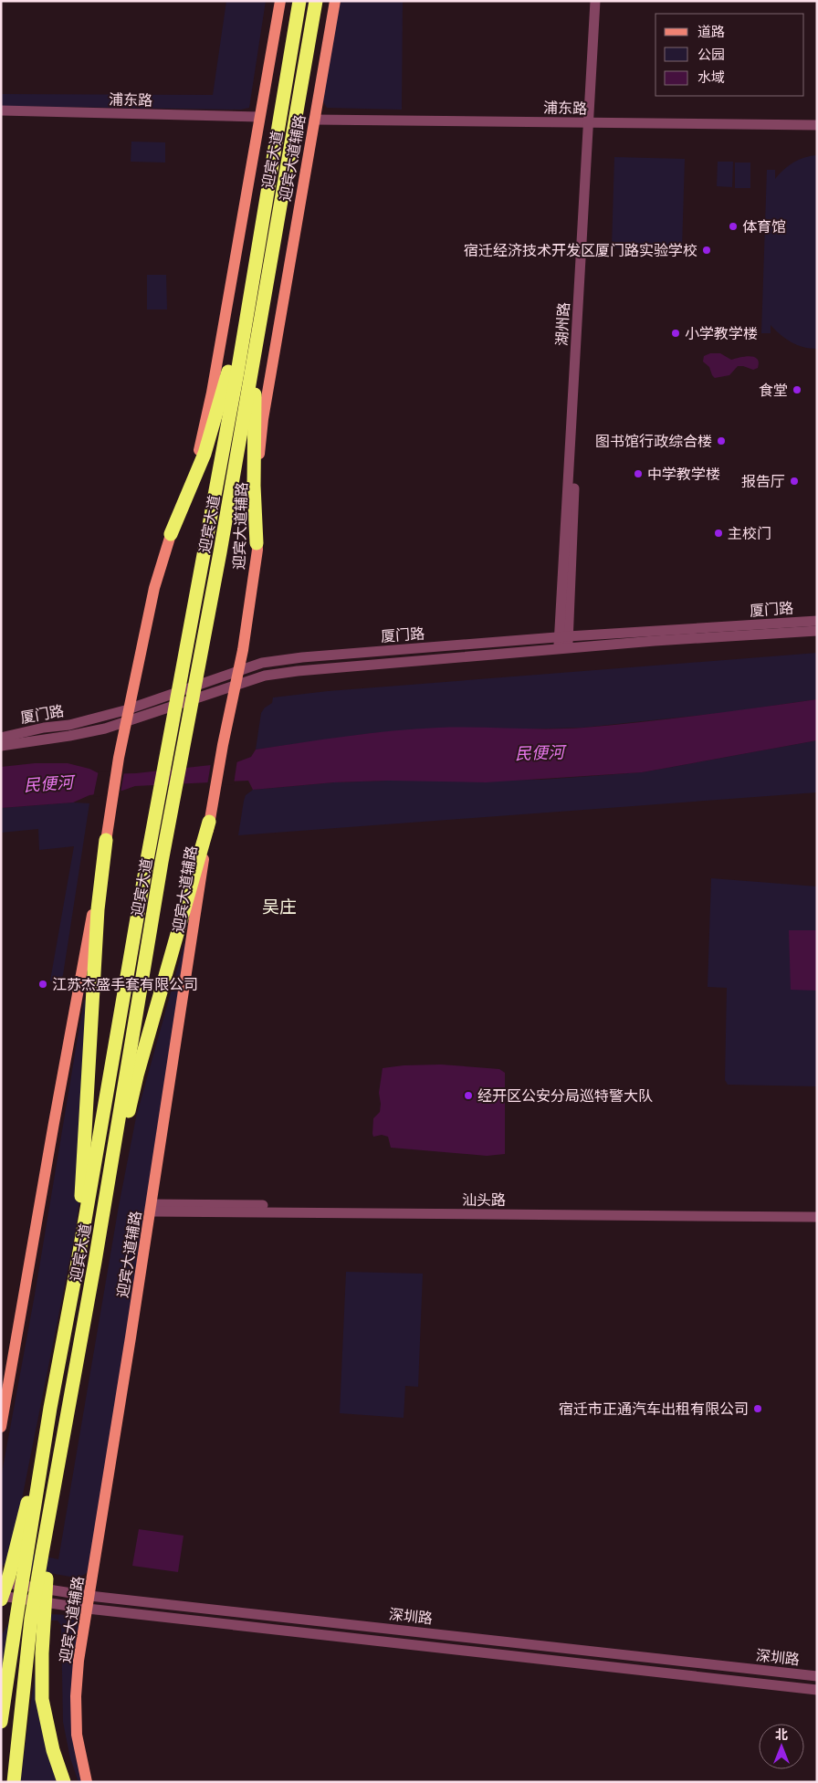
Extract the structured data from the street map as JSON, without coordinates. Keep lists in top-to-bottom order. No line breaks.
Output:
{"streets":{"highway":["迎宾大道"],"main road":["迎宾大道辅路"],"street":["浦东路","湖州路","厦门路","汕头路","深圳路"]},"crossings":[["浦东路","迎宾大道辅路"],["浦东路","湖州路"],["迎宾大道辅路","厦门路"],["迎宾大道辅路","汕头路"],["迎宾大道辅路","深圳路"],["湖州路","厦门路"]],"districts":["吴庄"],"water":["民便河"],"places":["体育馆","宿迁经济技术开发区厦门路实验学校","小学教学楼","食堂","图书馆行政综合楼","中学教学楼","报告厅","主校门","江苏杰盛手套有限公司","经开区公安分局巡特警大队","宿迁市正通汽车出租有限公司"],"legend":["道路","公园","水域"],"north":"top"}
